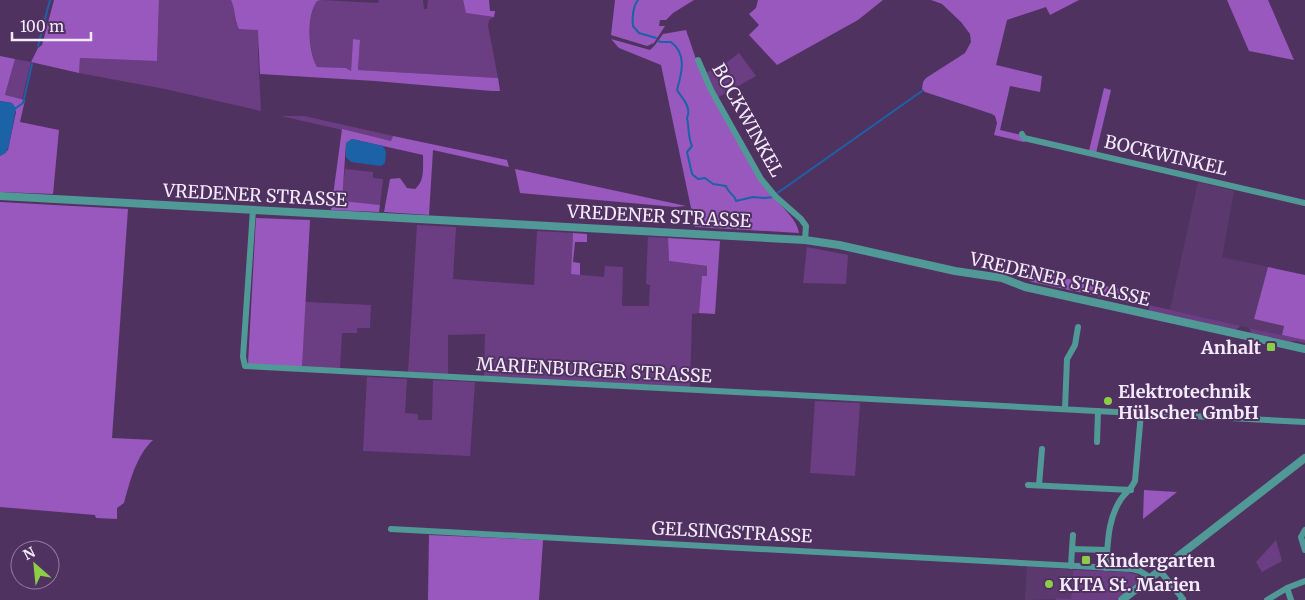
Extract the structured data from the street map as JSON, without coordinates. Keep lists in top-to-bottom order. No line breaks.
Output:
{"streets":{"street":["BOCKWINKEL","VREDENER STRASSE","MARIENBURGER STRASSE","GELSINGSTRASSE"]},"crossings":[["BOCKWINKEL","VREDENER STRASSE"],["VREDENER STRASSE","MARIENBURGER STRASSE"]],"places":{"transit":["Anhalt","Kindergarten"],"other":["Elektrotechnik Hülscher GmbH","KITA St. Marien"]},"scale_bar":"100 m","north":"top left"}
